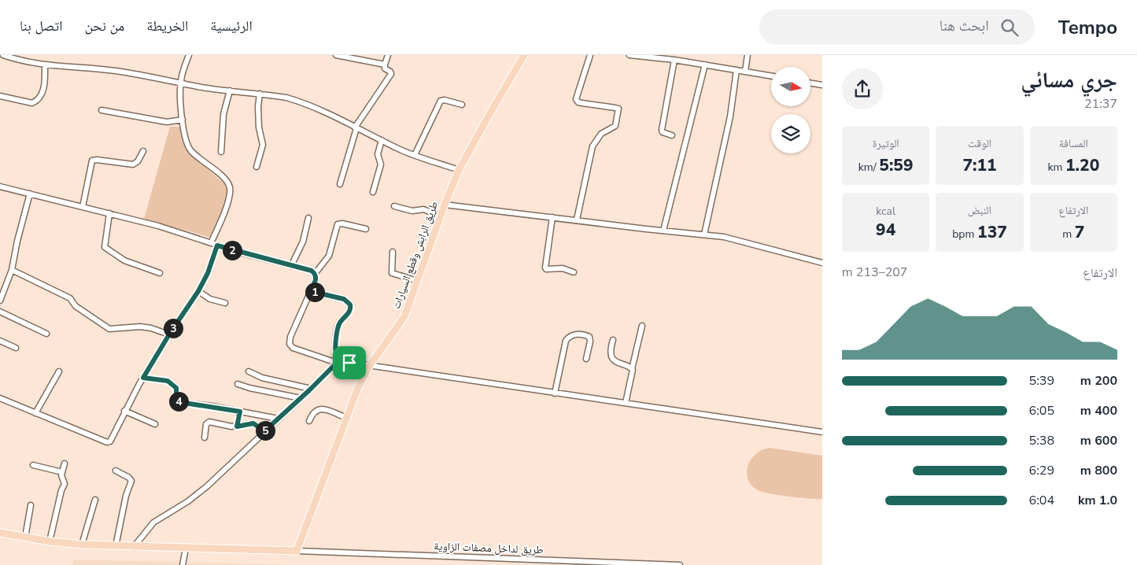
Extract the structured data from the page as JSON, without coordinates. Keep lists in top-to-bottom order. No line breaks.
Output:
{"streets":{"main road":["طريق الرابش وقطع السيارات"],"street":["طريق لداخل مصفات الزاوية"]},"crossings":[["طريق الرابش وقطع السيارات","طريق لداخل مصفات الزاوية"]],"north":"right","page":{"header":"Tempo","search":"ابحث هنا","nav":["الرئيسية","الخريطة","من نحن","اتصل بنا"],"heading":["جري مسائي","21:37"],"stats":[["المسافة","1.20 km"],["الوقت","7:11"],["الوتيرة","5:59 /km"],["الارتفاع","7 m"],["النبض","137 bpm"],["kcal","94"]],"pins":["2","1","3","4","5"],"chart":["الارتفاع","207–213 m"],"list":[{"name":"200 m","note":"5:39"},{"name":"400 m","note":"6:05"},{"name":"600 m","note":"5:38"},{"name":"800 m","note":"6:29"},{"name":"1.0 km","note":"6:04"}]}}
